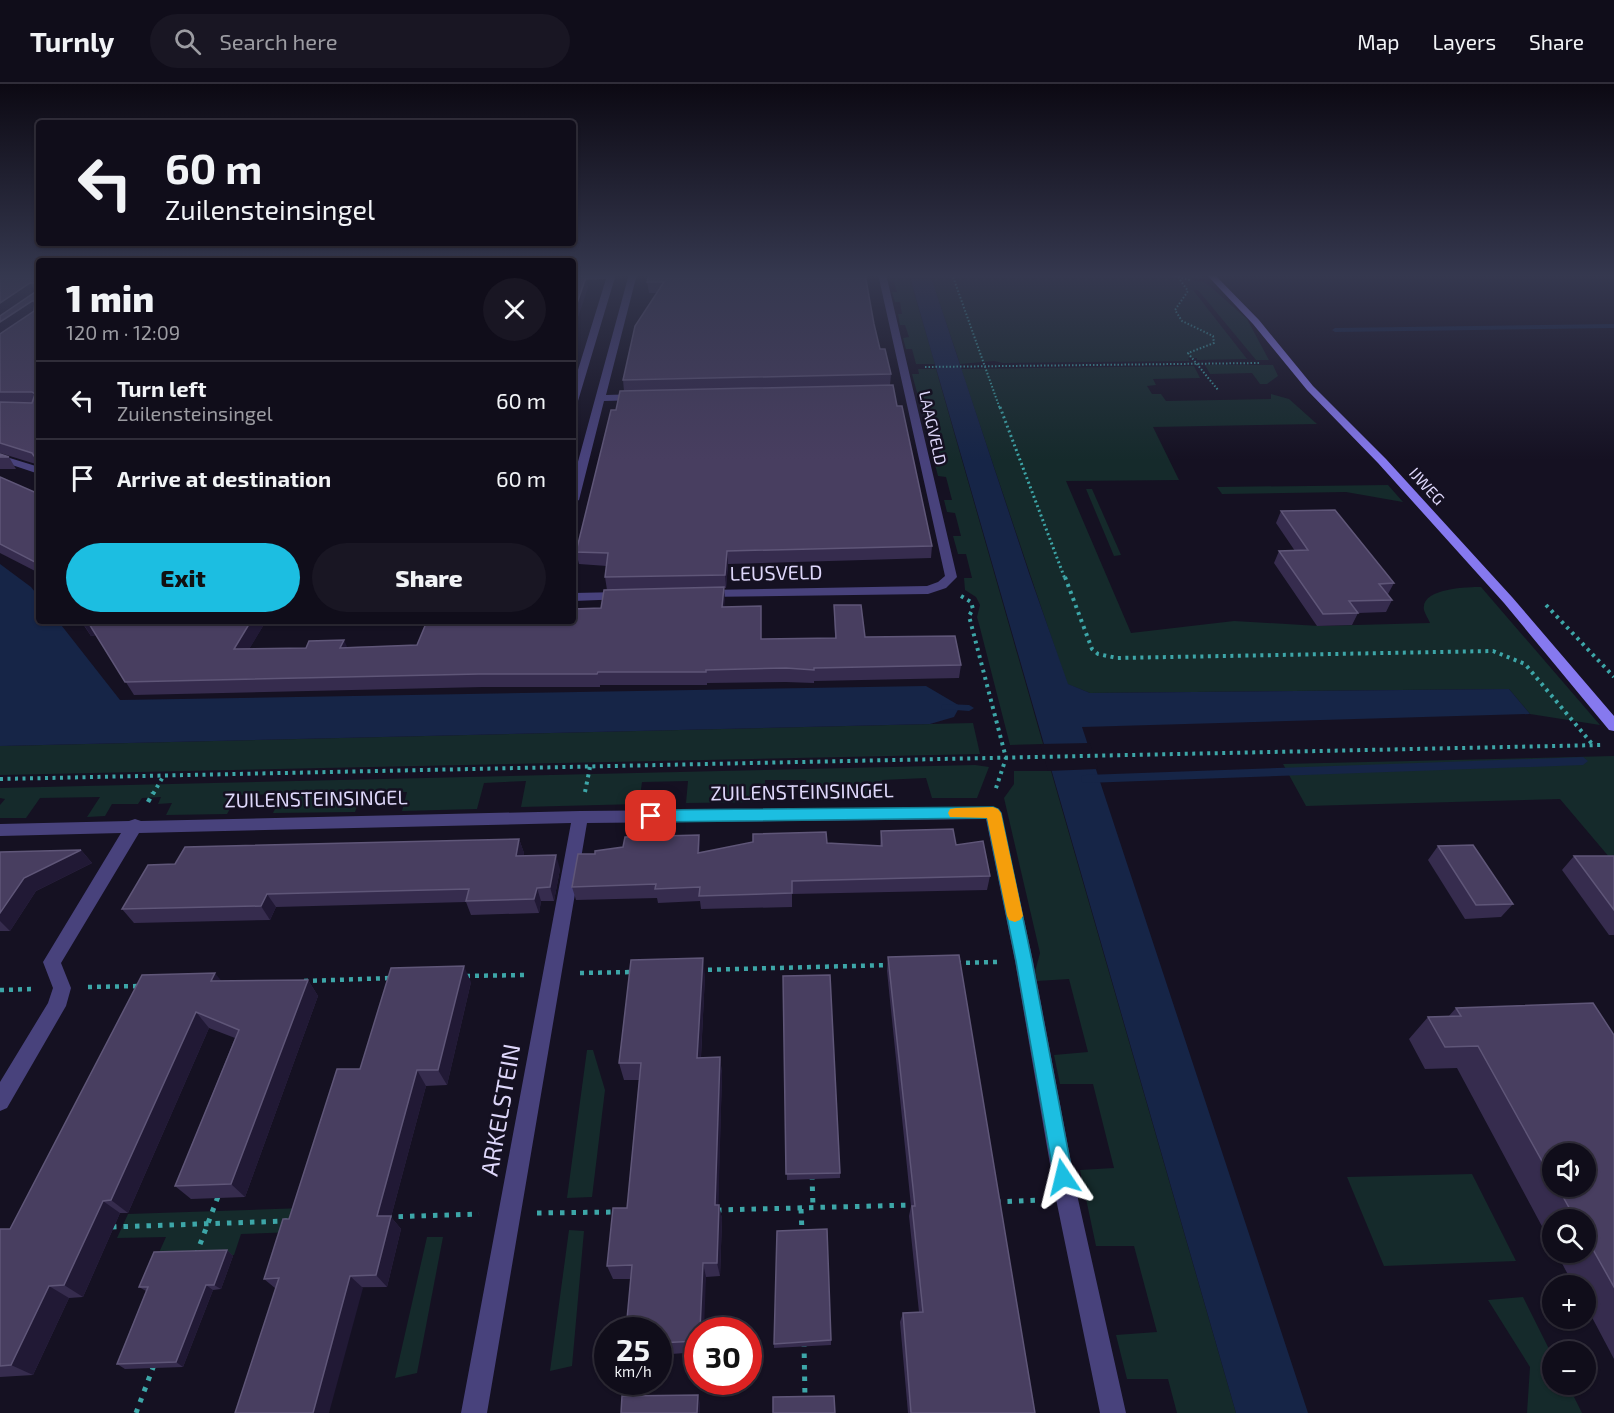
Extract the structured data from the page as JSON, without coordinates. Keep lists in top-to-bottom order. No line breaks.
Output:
{"streets":{"street":["LAAGVELD","IJWEG","LEUSVELD","ZUILENSTEINSINGEL","ARKELSTEIN"]},"crossings":[["LAAGVELD","LEUSVELD"],["ZUILENSTEINSINGEL","ARKELSTEIN"]],"page":{"header":"Turnly","search":"Search here","nav":["Map","Layers","Share"],"turn":["60 m","Zuilensteinsingel"],"heading":["1 min","120 m · 12:09"],"list":[{"name":"Turn left","note":"Zuilensteinsingel","value":"60 m"},{"name":"Arrive at destination","value":"60 m"}],"buttons":["Exit","Share"],"map_buttons":["+","−"],"speed":"25 km/h","limit":"30"}}
